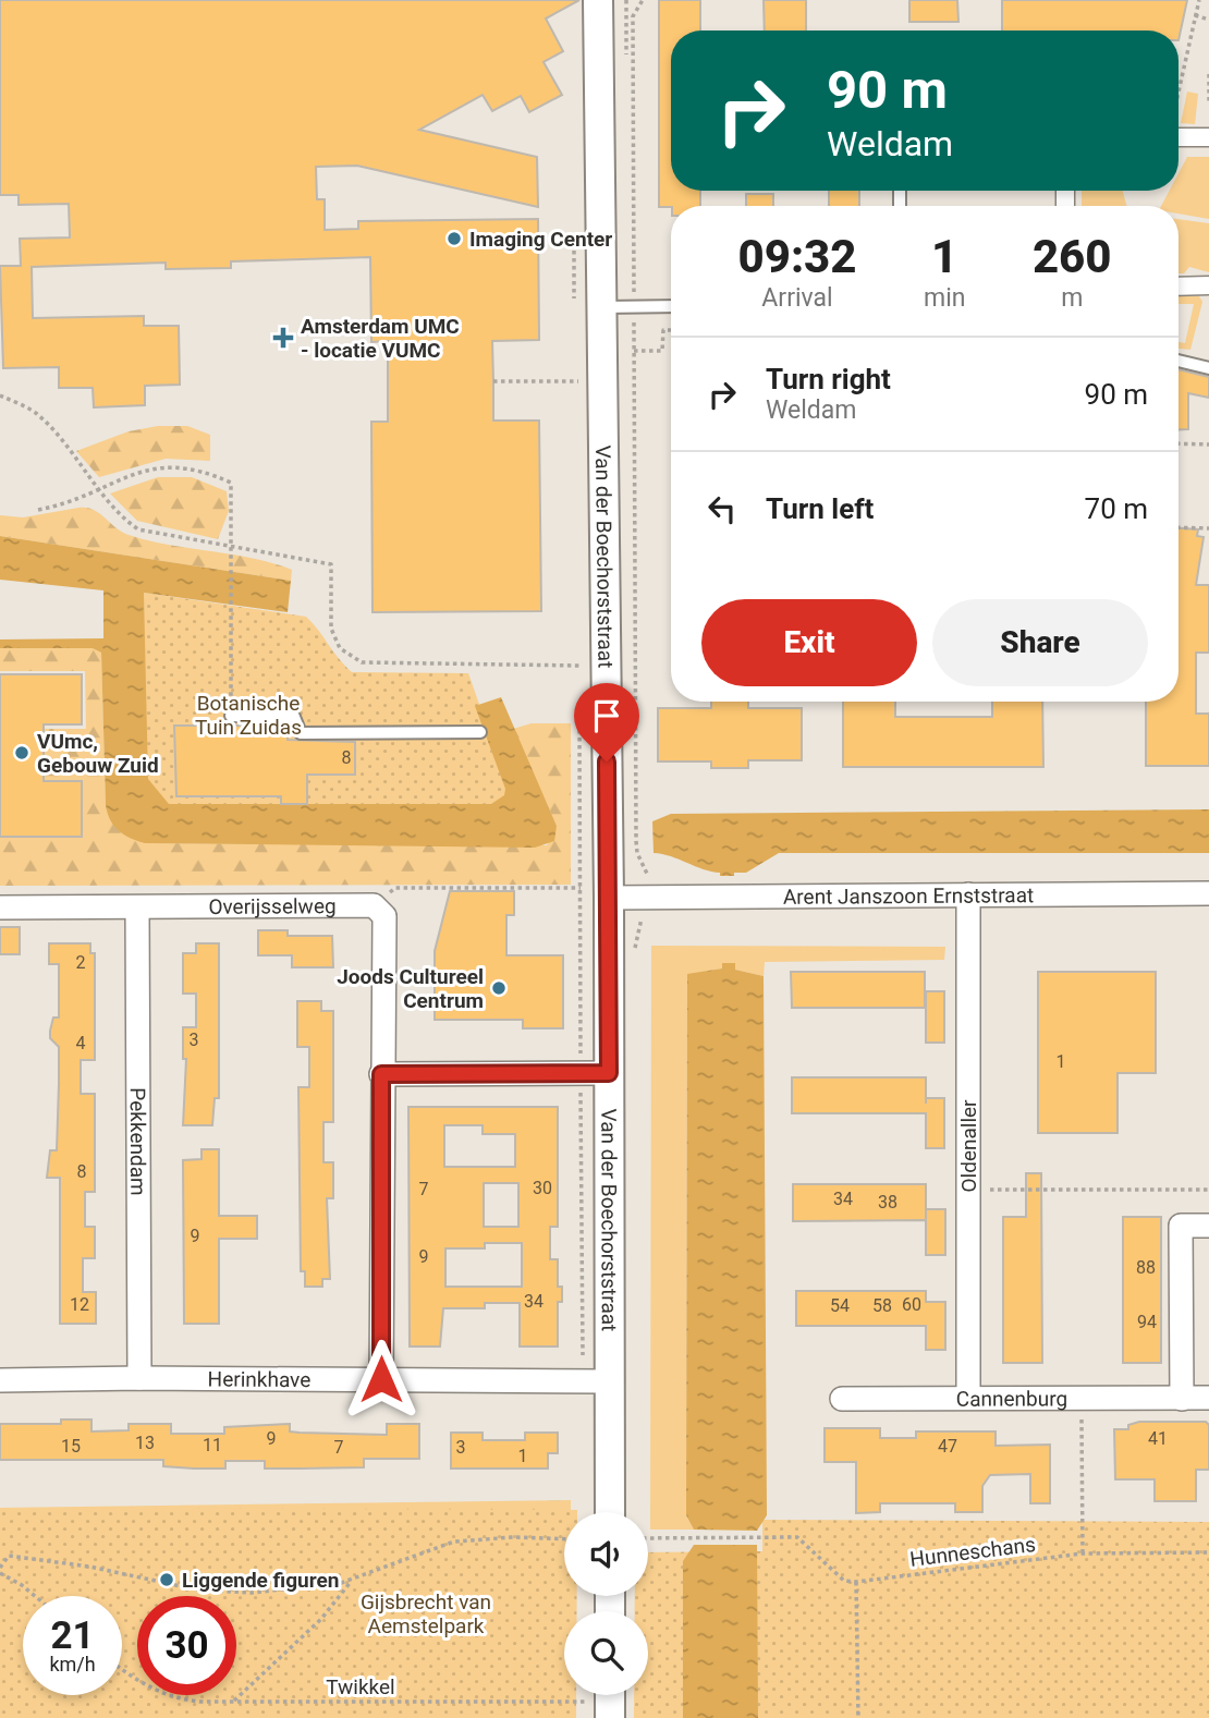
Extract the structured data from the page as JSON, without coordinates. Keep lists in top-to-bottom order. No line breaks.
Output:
{"streets":{"street":["Van der Boechorststraat","Arent Janszoon Ernststraat","Overijsselweg","Pekkendam","Oldenaller","Herinkhave","Cannenburg"],"path":["Hunneschans","Twikkel"]},"crossings":[["Van der Boechorststraat","Arent Janszoon Ernststraat"],["Van der Boechorststraat","Herinkhave"],["Arent Janszoon Ernststraat","Oldenaller"],["Overijsselweg","Pekkendam"],["Pekkendam","Herinkhave"],["Oldenaller","Cannenburg"]],"parks":["Botanische Tuin Zuidas","Gijsbrecht van Aemstelpark"],"places":{"other":["Imaging Center","VUmc, Gebouw Zuid","Joods Cultureel Centrum","Liggende figuren"],"health":["Amsterdam UMC - locatie VUMC"]},"house_numbers":["8","2","3","4","1","8","30","7","34","38","9","9","88","34","12","60","54","58","94","9","41","13","11","15","47","7","3","1"],"page":{"turn":["90 m","Weldam"],"eta":["09:32","Arrival","1","min","260","m"],"list":[{"name":"Turn right","note":"Weldam","value":"90 m"},{"name":"Turn left","value":"70 m"}],"buttons":["Exit","Share"],"speed":"21 km/h","limit":"30"}}
